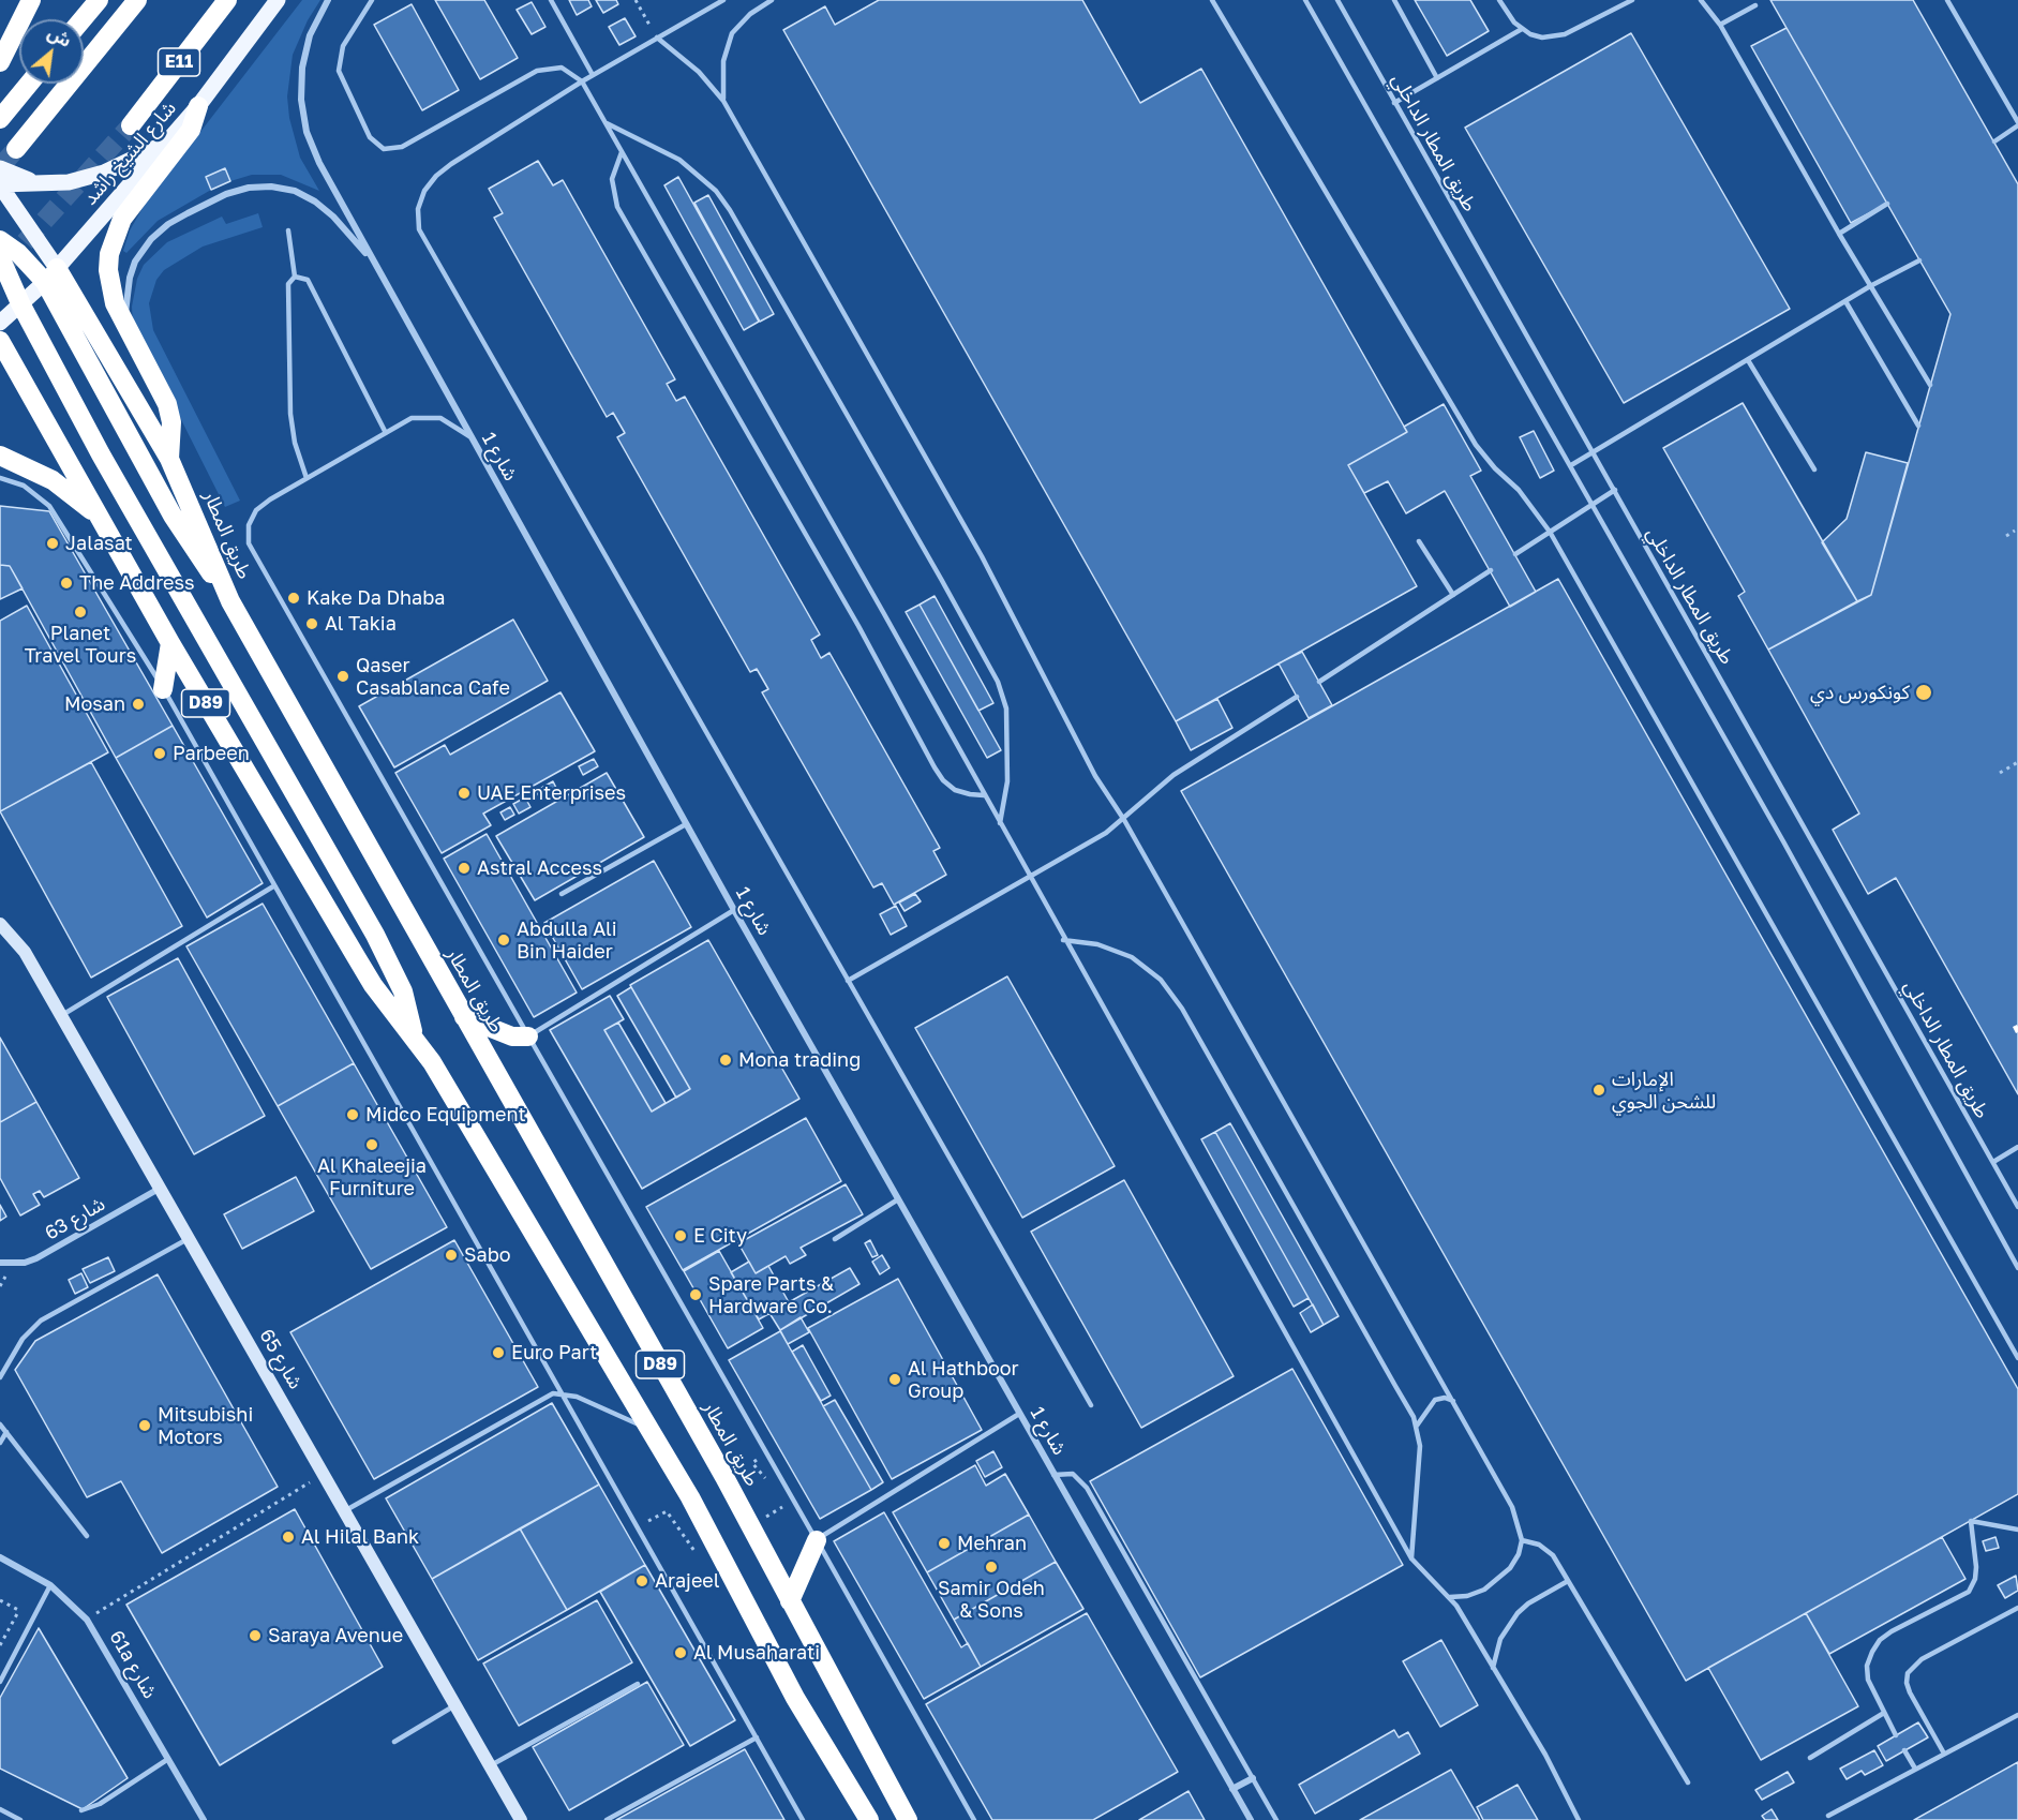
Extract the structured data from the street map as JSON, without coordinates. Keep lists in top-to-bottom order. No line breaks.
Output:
{"streets":{"highway":["E11","طريق المطار","D89"],"main road":["شارع الشيخ راشد"],"street":["شارع 1","شارع 63","شارع 65","61a شارع"],"lane":["طريق المطار الداخلي"]},"crossings":[["شارع الشيخ راشد","طريق المطار"],["شارع 63","شارع 65"]],"places":["Jalasat","The Address","Kake Da Dhaba","Planet Travel Tours","Al Takia","Qaser Casablanca Cafe","كونكورس دي","Mosan","Parbeen","UAE Enterprises","Astral Access","Abdulla Ali Bin Haider","Mona trading","الإمارات للشحن الجوي","Midco Equipment","Al Khaleejia Furniture","E City","Sabo","Spare Parts & Hardware Co.","Euro Part","Al Hathboor Group","Mitsubishi Motors","Al Hilal Bank","Mehran","Samir Odeh & Sons","Arajeel","Saraya Avenue","Al Musaharati"],"north":"top right"}
